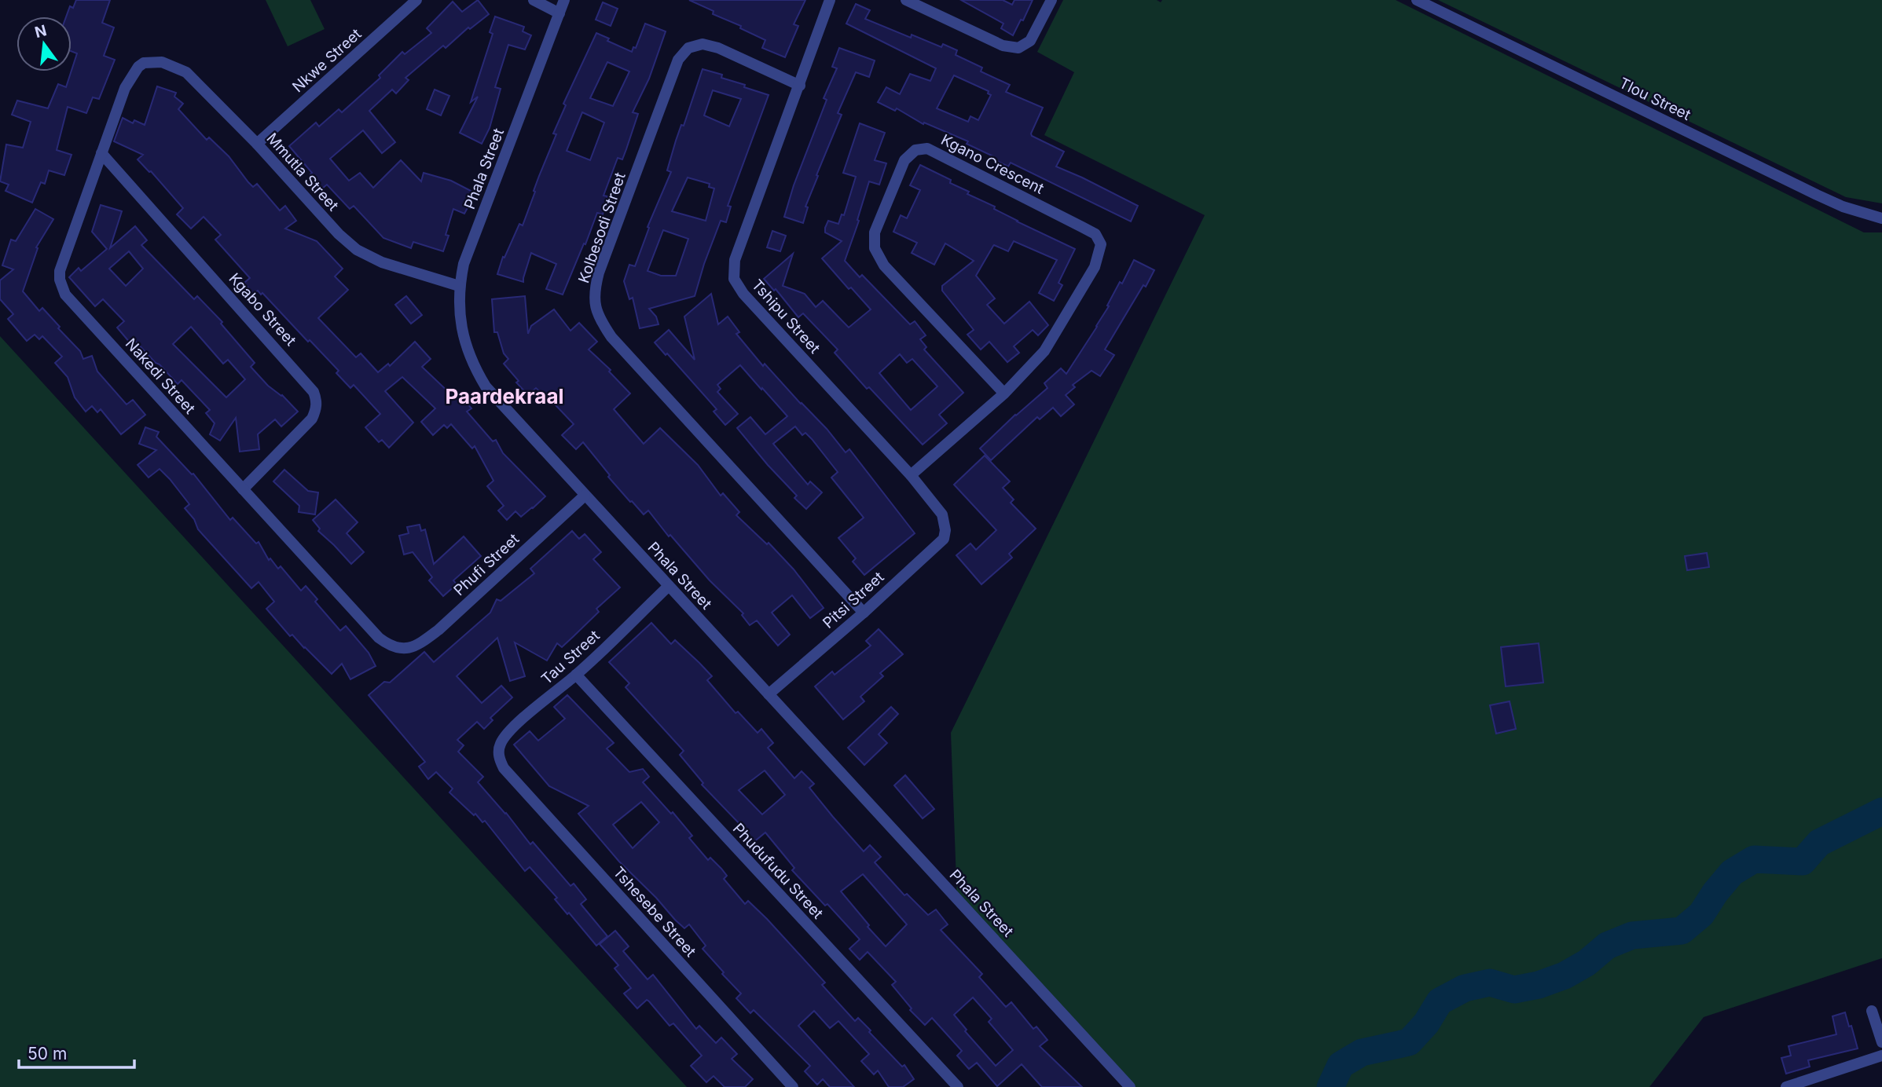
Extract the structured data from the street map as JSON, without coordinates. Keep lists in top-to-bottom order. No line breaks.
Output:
{"streets":{"street":["Nkwe Street","Tlou Street","Kgano Crescent","Phala Street","Mmutla Street","Kolbesodi Street","Kgabo Street","Tshipu Street","Nakedi Street","Phufi Street","Pitsi Street","Tau Street","Phudufudu Street","Tshesebe Street"]},"crossings":[["Nkwe Street","Mmutla Street"],["Kgano Crescent","Tshipu Street"],["Phala Street","Mmutla Street"],["Phala Street","Phufi Street"],["Phala Street","Pitsi Street"],["Phala Street","Tau Street"],["Mmutla Street","Nakedi Street"],["Kolbesodi Street","Tshipu Street"],["Kolbesodi Street","Pitsi Street"],["Kgabo Street","Nakedi Street"],["Tshipu Street","Pitsi Street"],["Nakedi Street","Phufi Street"],["Tau Street","Phudufudu Street"],["Tau Street","Tshesebe Street"]],"districts":["Paardekraal"],"scale_bar":"50 m","north":"top"}
